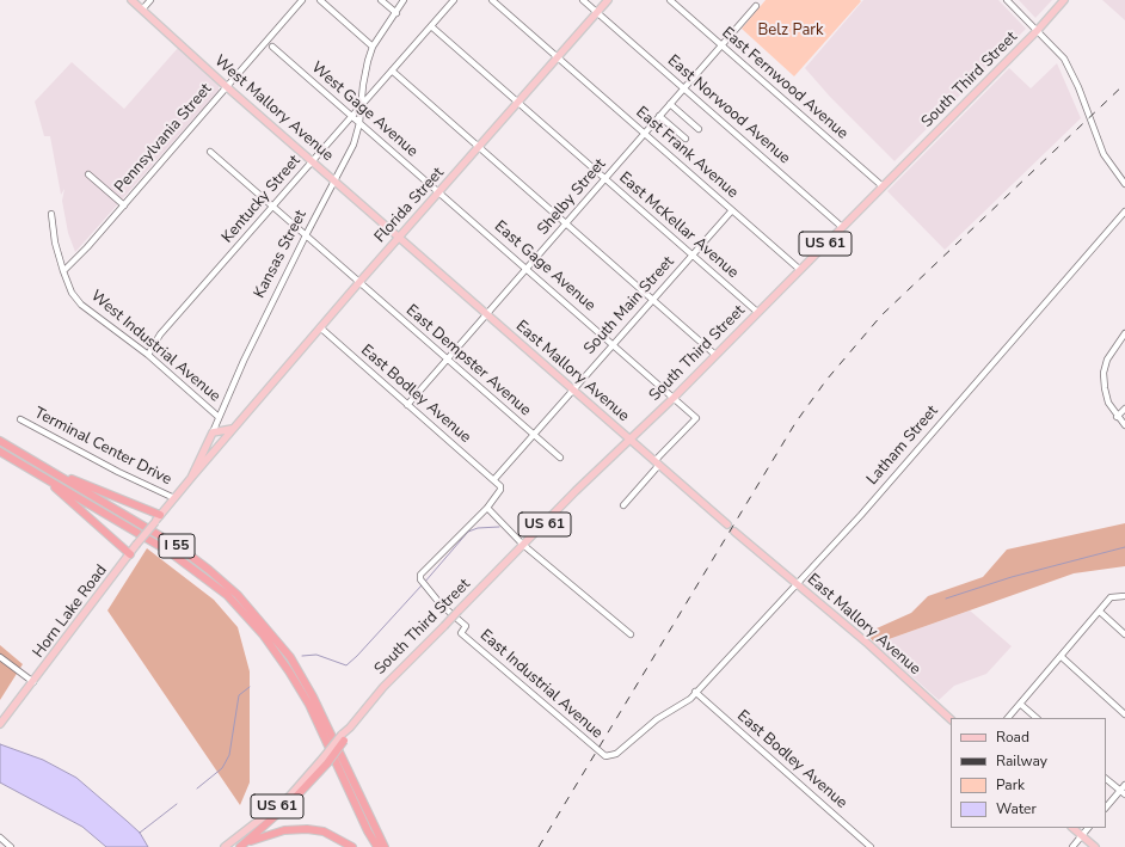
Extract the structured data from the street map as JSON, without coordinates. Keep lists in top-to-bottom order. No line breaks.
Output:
{"streets":{"highway":["South Third Street","US 61","I 55"],"main road":["West Mallory Avenue","Florida Street","Kansas Street","East Mallory Avenue","Horn Lake Road"],"street":["East Fernwood Avenue","West Gage Avenue","East Norwood Avenue","Pennsylvania Street","East Frank Avenue","Shelby Street","Kentucky Street","East McKellar Avenue","East Gage Avenue","South Main Street","West Industrial Avenue","East Dempster Avenue","East Bodley Avenue","Latham Street","Terminal Center Drive","East Industrial Avenue"]},"crossings":[["South Third Street","East Fernwood Avenue"],["South Third Street","East Norwood Avenue"],["South Third Street","East Frank Avenue"],["South Third Street","East McKellar Avenue"],["South Third Street","East Gage Avenue"],["South Third Street","East Mallory Avenue"],["East Fernwood Avenue","Shelby Street"],["West Mallory Avenue","Pennsylvania Street"],["West Mallory Avenue","Kentucky Street"],["West Mallory Avenue","Florida Street"],["West Mallory Avenue","Kansas Street"],["West Mallory Avenue","East Mallory Avenue"],["West Gage Avenue","Kentucky Street"],["West Gage Avenue","Florida Street"],["West Gage Avenue","Kansas Street"],["West Gage Avenue","East Gage Avenue"],["East Norwood Avenue","Shelby Street"],["East Norwood Avenue","Florida Street"],["Pennsylvania Street","West Industrial Avenue"],["East Frank Avenue","Shelby Street"],["East Frank Avenue","Florida Street"],["East Frank Avenue","South Main Street"],["Shelby Street","East McKellar Avenue"],["Shelby Street","East Gage Avenue"],["Shelby Street","East Dempster Avenue"],["Shelby Street","East Mallory Avenue"],["Shelby Street","East Bodley Avenue"],["Kentucky Street","East McKellar Avenue"],["Kentucky Street","Kansas Street"],["Kentucky Street","West Industrial Avenue"],["Kentucky Street","East Dempster Avenue"],["Florida Street","East McKellar Avenue"],["Florida Street","Kansas Street"],["Florida Street","East Gage Avenue"],["Florida Street","East Dempster Avenue"],["Florida Street","East Mallory Avenue"],["Florida Street","East Bodley Avenue"],["East McKellar Avenue","South Main Street"],["Kansas Street","West Industrial Avenue"],["Kansas Street","East Dempster Avenue"],["Kansas Street","Terminal Center Drive"],["Kansas Street","Horn Lake Road"],["East Gage Avenue","South Main Street"],["East Gage Avenue","East Mallory Avenue"],["South Main Street","East Dempster Avenue"],["South Main Street","East Mallory Avenue"],["South Main Street","East Bodley Avenue"],["East Mallory Avenue","Latham Street"],["East Bodley Avenue","Latham Street"],["East Bodley Avenue","East Industrial Avenue"],["Latham Street","East Industrial Avenue"]],"parks":["Belz Park"],"legend":["Road","Railway","Park","Water"]}
